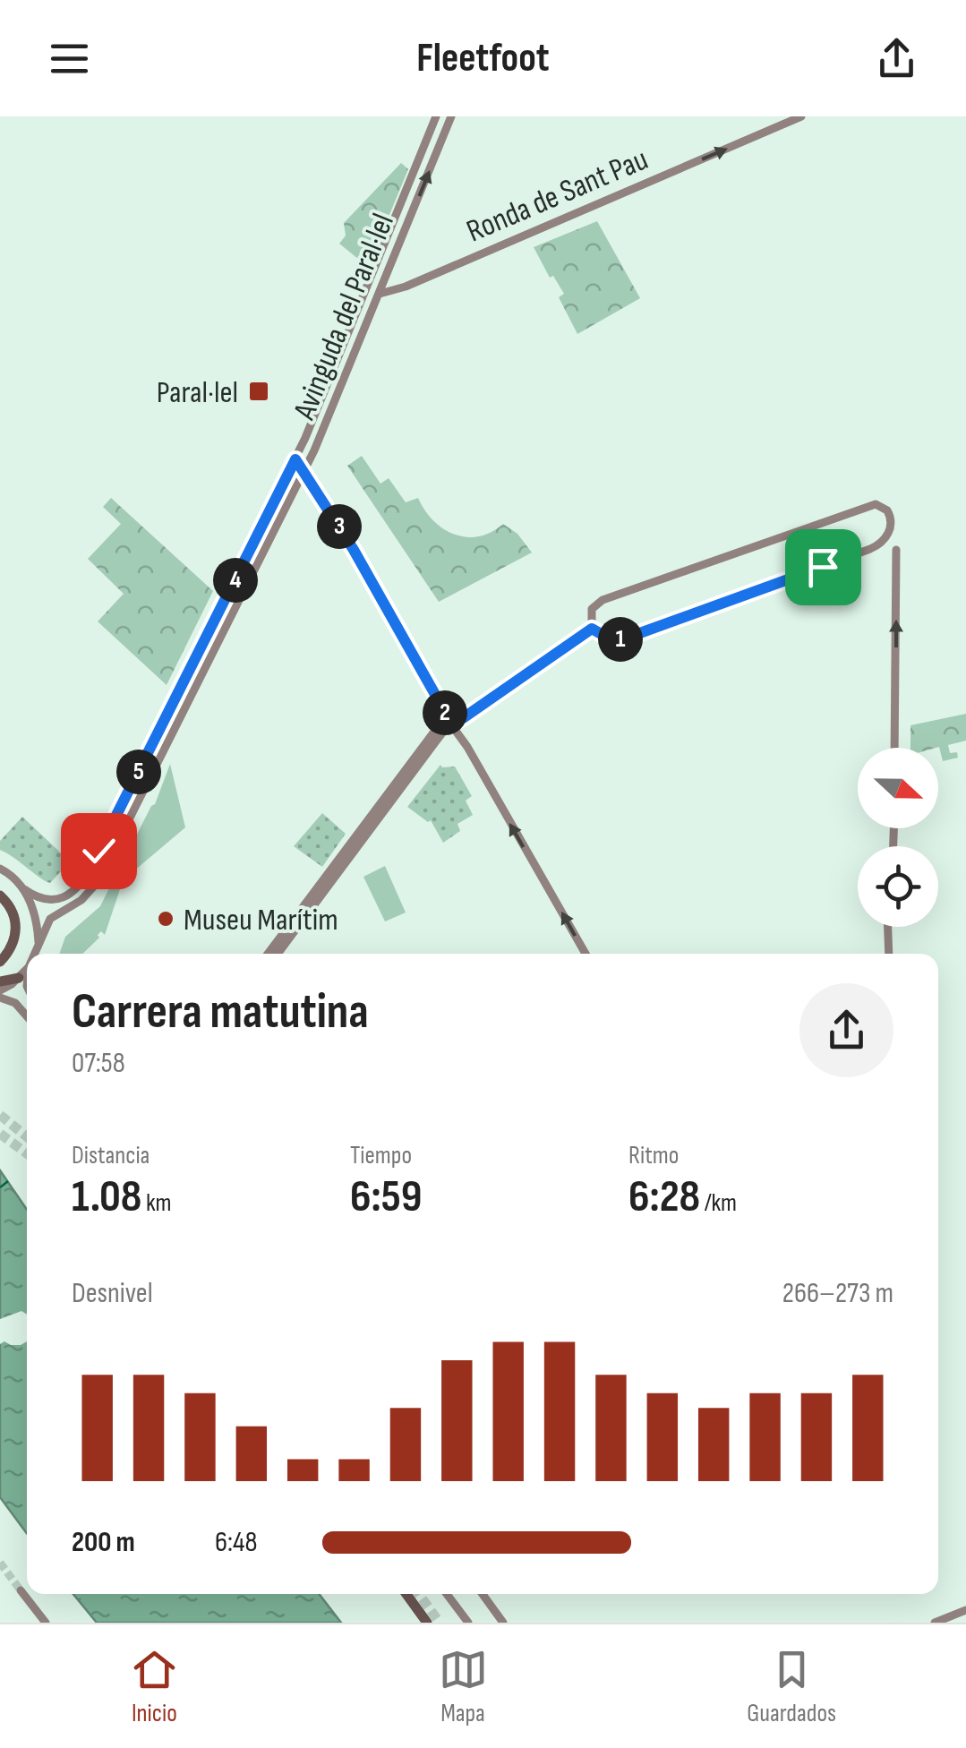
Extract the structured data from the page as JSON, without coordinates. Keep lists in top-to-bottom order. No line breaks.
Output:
{"streets":{"main road":["Ronda de Sant Pau","Avinguda del Paral·lel"]},"crossings":[["Ronda de Sant Pau","Avinguda del Paral·lel"]],"one_way":["Ronda de Sant Pau"],"places":{"transit":["Paral·lel"],"other":["Museu Marítim"]},"north":"right","page":{"header":"Fleetfoot","pins":["3","4","1","2","5"],"heading":["Carrera matutina","07:58"],"stats":[["Distancia","1.08 km"],["Tiempo","6:59"],["Ritmo","6:28 /km"]],"chart":["Desnivel","266–273 m"],"list":[{"name":"200 m","note":"6:48"}],"tabs":["Inicio","Mapa","Guardados"]}}
